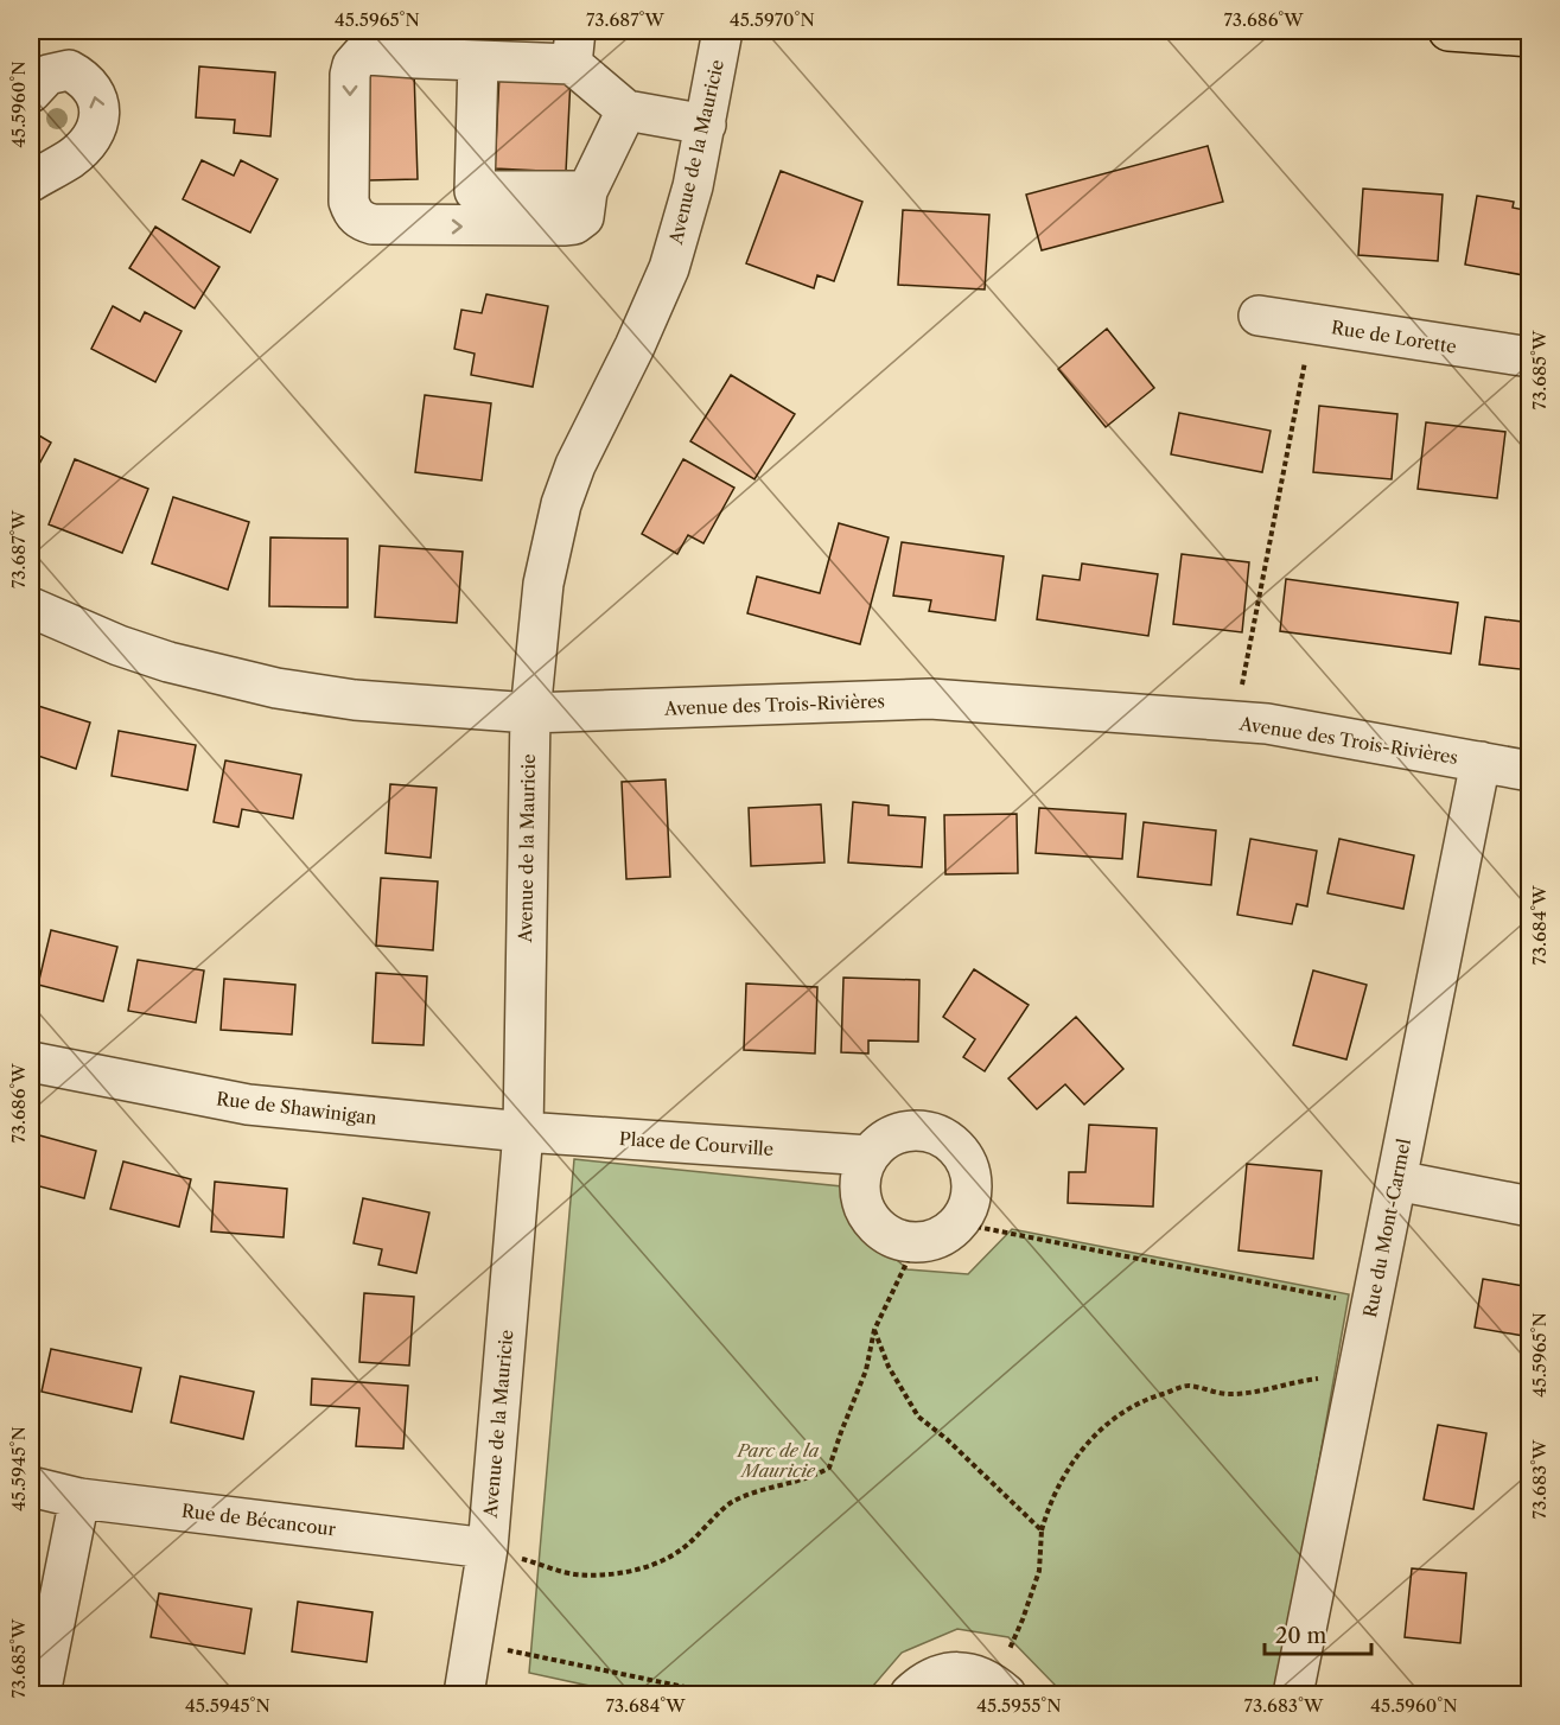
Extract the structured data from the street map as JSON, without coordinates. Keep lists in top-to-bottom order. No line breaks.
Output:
{"streets":{"street":["Avenue de la Mauricie","Rue de Lorette","Avenue des Trois-Rivières","Rue de Shawinigan","Place de Courville","Rue du Mont-Carmel","Rue de Bécancour"]},"crossings":[["Avenue de la Mauricie","Avenue des Trois-Rivières"],["Avenue de la Mauricie","Rue de Shawinigan"],["Avenue de la Mauricie","Place de Courville"],["Avenue de la Mauricie","Rue de Bécancour"],["Avenue des Trois-Rivières","Rue du Mont-Carmel"],["Rue de Shawinigan","Place de Courville"]],"parks":["Parc de la Mauricie"],"scale_bar":"20 m","coordinates":["45.5965°N","73.687°W","45.5970°N","73.686°W","45.5960°N","73.685°W","73.684°W","45.5945°N","73.683°W","45.5955°N"]}
